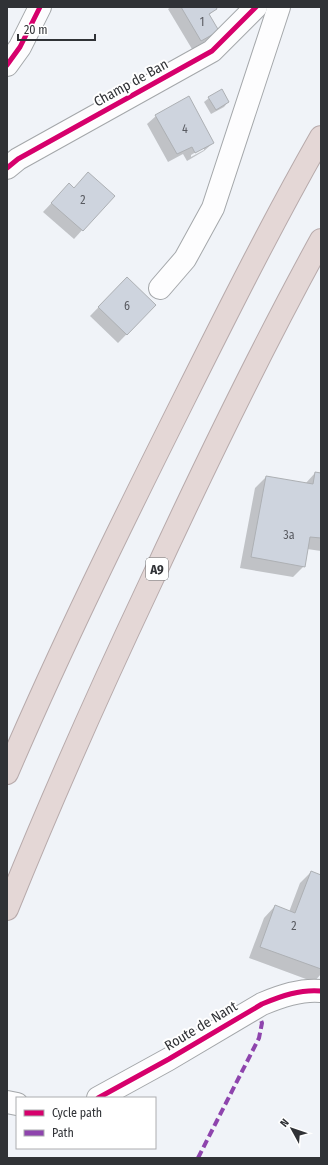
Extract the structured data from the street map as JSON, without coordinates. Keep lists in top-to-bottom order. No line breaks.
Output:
{"streets":{"highway":["A9"],"street":["Champ de Ban","Route de Nant"]},"house_numbers":["1","4","2","6","3a","2"],"legend":["Cycle path","Path"],"scale_bar":"20 m","north":"top left"}
